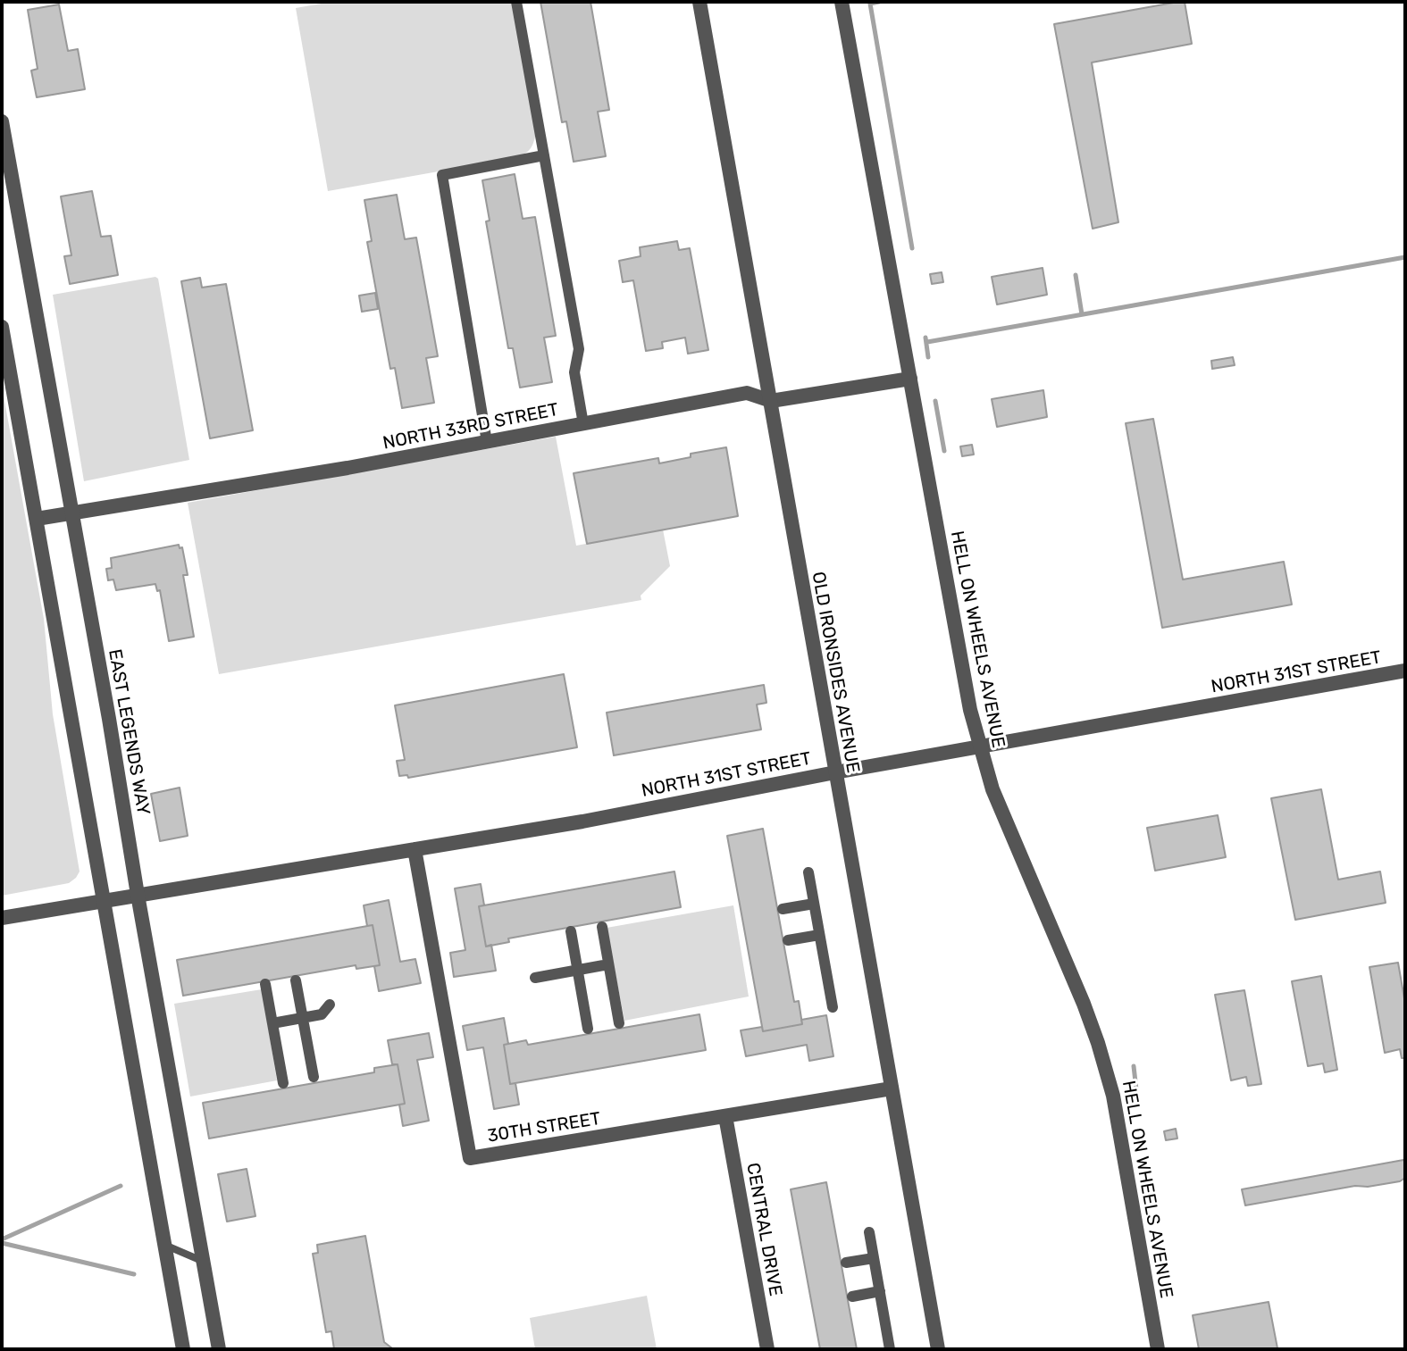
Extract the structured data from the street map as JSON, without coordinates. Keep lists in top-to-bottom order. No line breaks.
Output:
{"streets":{"street":["NORTH 33RD STREET","HELL ON WHEELS AVENUE","OLD IRONSIDES AVENUE","NORTH 31ST STREET","EAST LEGENDS WAY","30TH STREET","CENTRAL DRIVE"]},"crossings":[["NORTH 33RD STREET","HELL ON WHEELS AVENUE"],["NORTH 33RD STREET","OLD IRONSIDES AVENUE"],["NORTH 33RD STREET","EAST LEGENDS WAY"],["HELL ON WHEELS AVENUE","NORTH 31ST STREET"],["OLD IRONSIDES AVENUE","NORTH 31ST STREET"],["OLD IRONSIDES AVENUE","30TH STREET"],["NORTH 31ST STREET","EAST LEGENDS WAY"],["NORTH 31ST STREET","30TH STREET"],["30TH STREET","CENTRAL DRIVE"]]}
